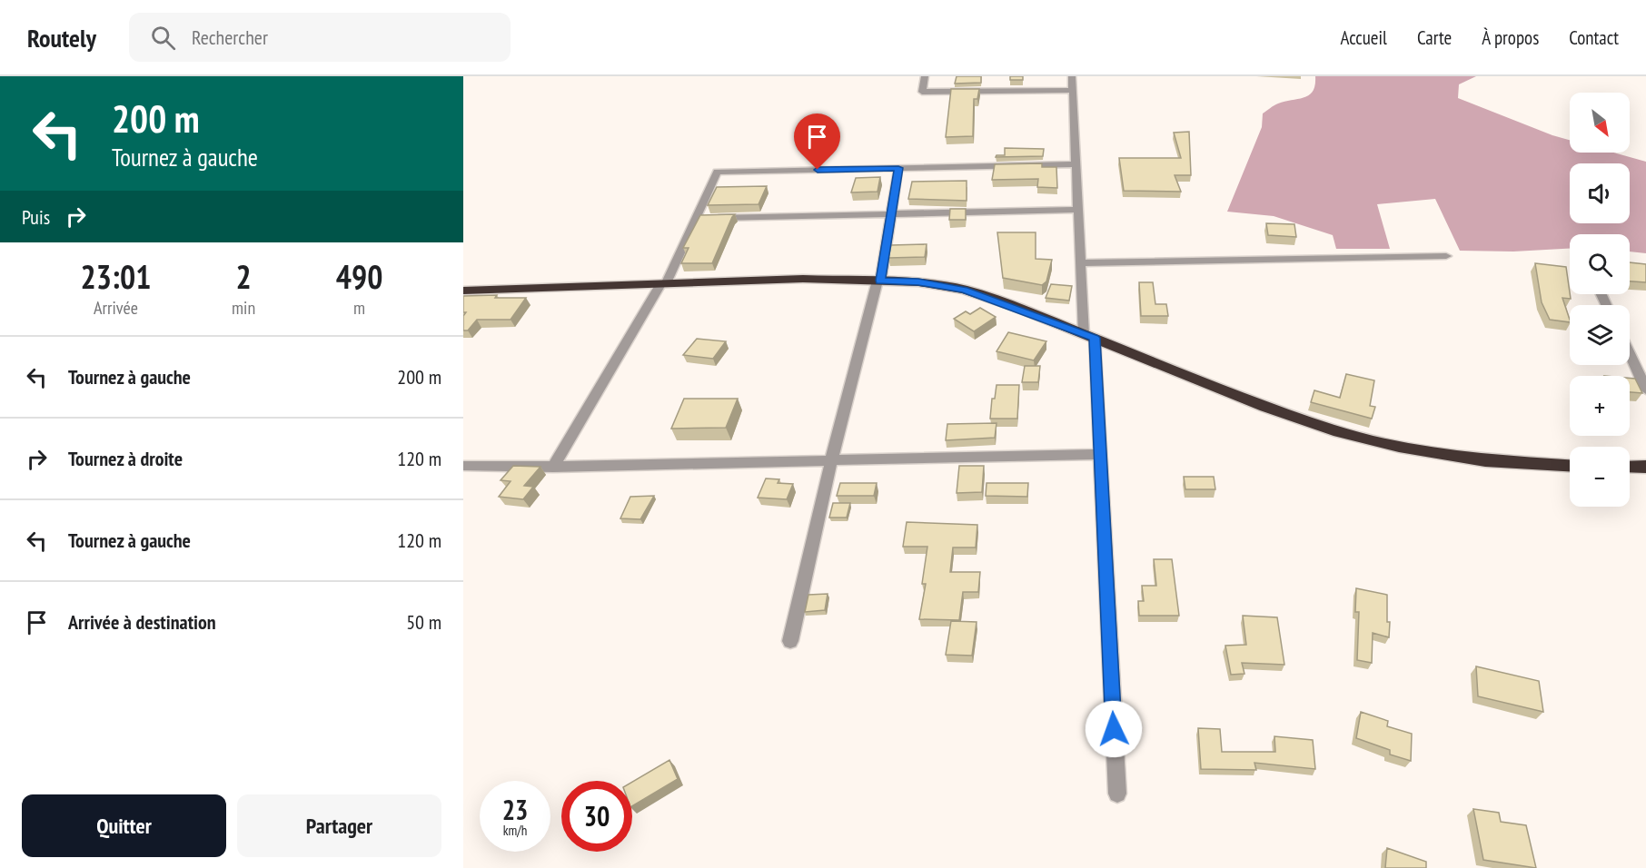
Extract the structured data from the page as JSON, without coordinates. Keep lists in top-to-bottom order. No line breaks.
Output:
{"north":"bottom right","page":{"header":"Routely","search":"Rechercher","nav":["Accueil","Carte","À propos","Contact"],"turn":["200 m","Tournez à gauche"],"map_buttons":["+","−"],"then":"Puis","eta":["23:01","Arrivée","2","min","490","m"],"list":[{"name":"Tournez à gauche","value":"200 m"},{"name":"Tournez à droite","value":"120 m"},{"name":"Tournez à gauche","value":"120 m"},{"name":"Arrivée à destination","value":"50 m"}],"speed":"23 km/h","limit":"30","buttons":["Quitter","Partager"]}}
